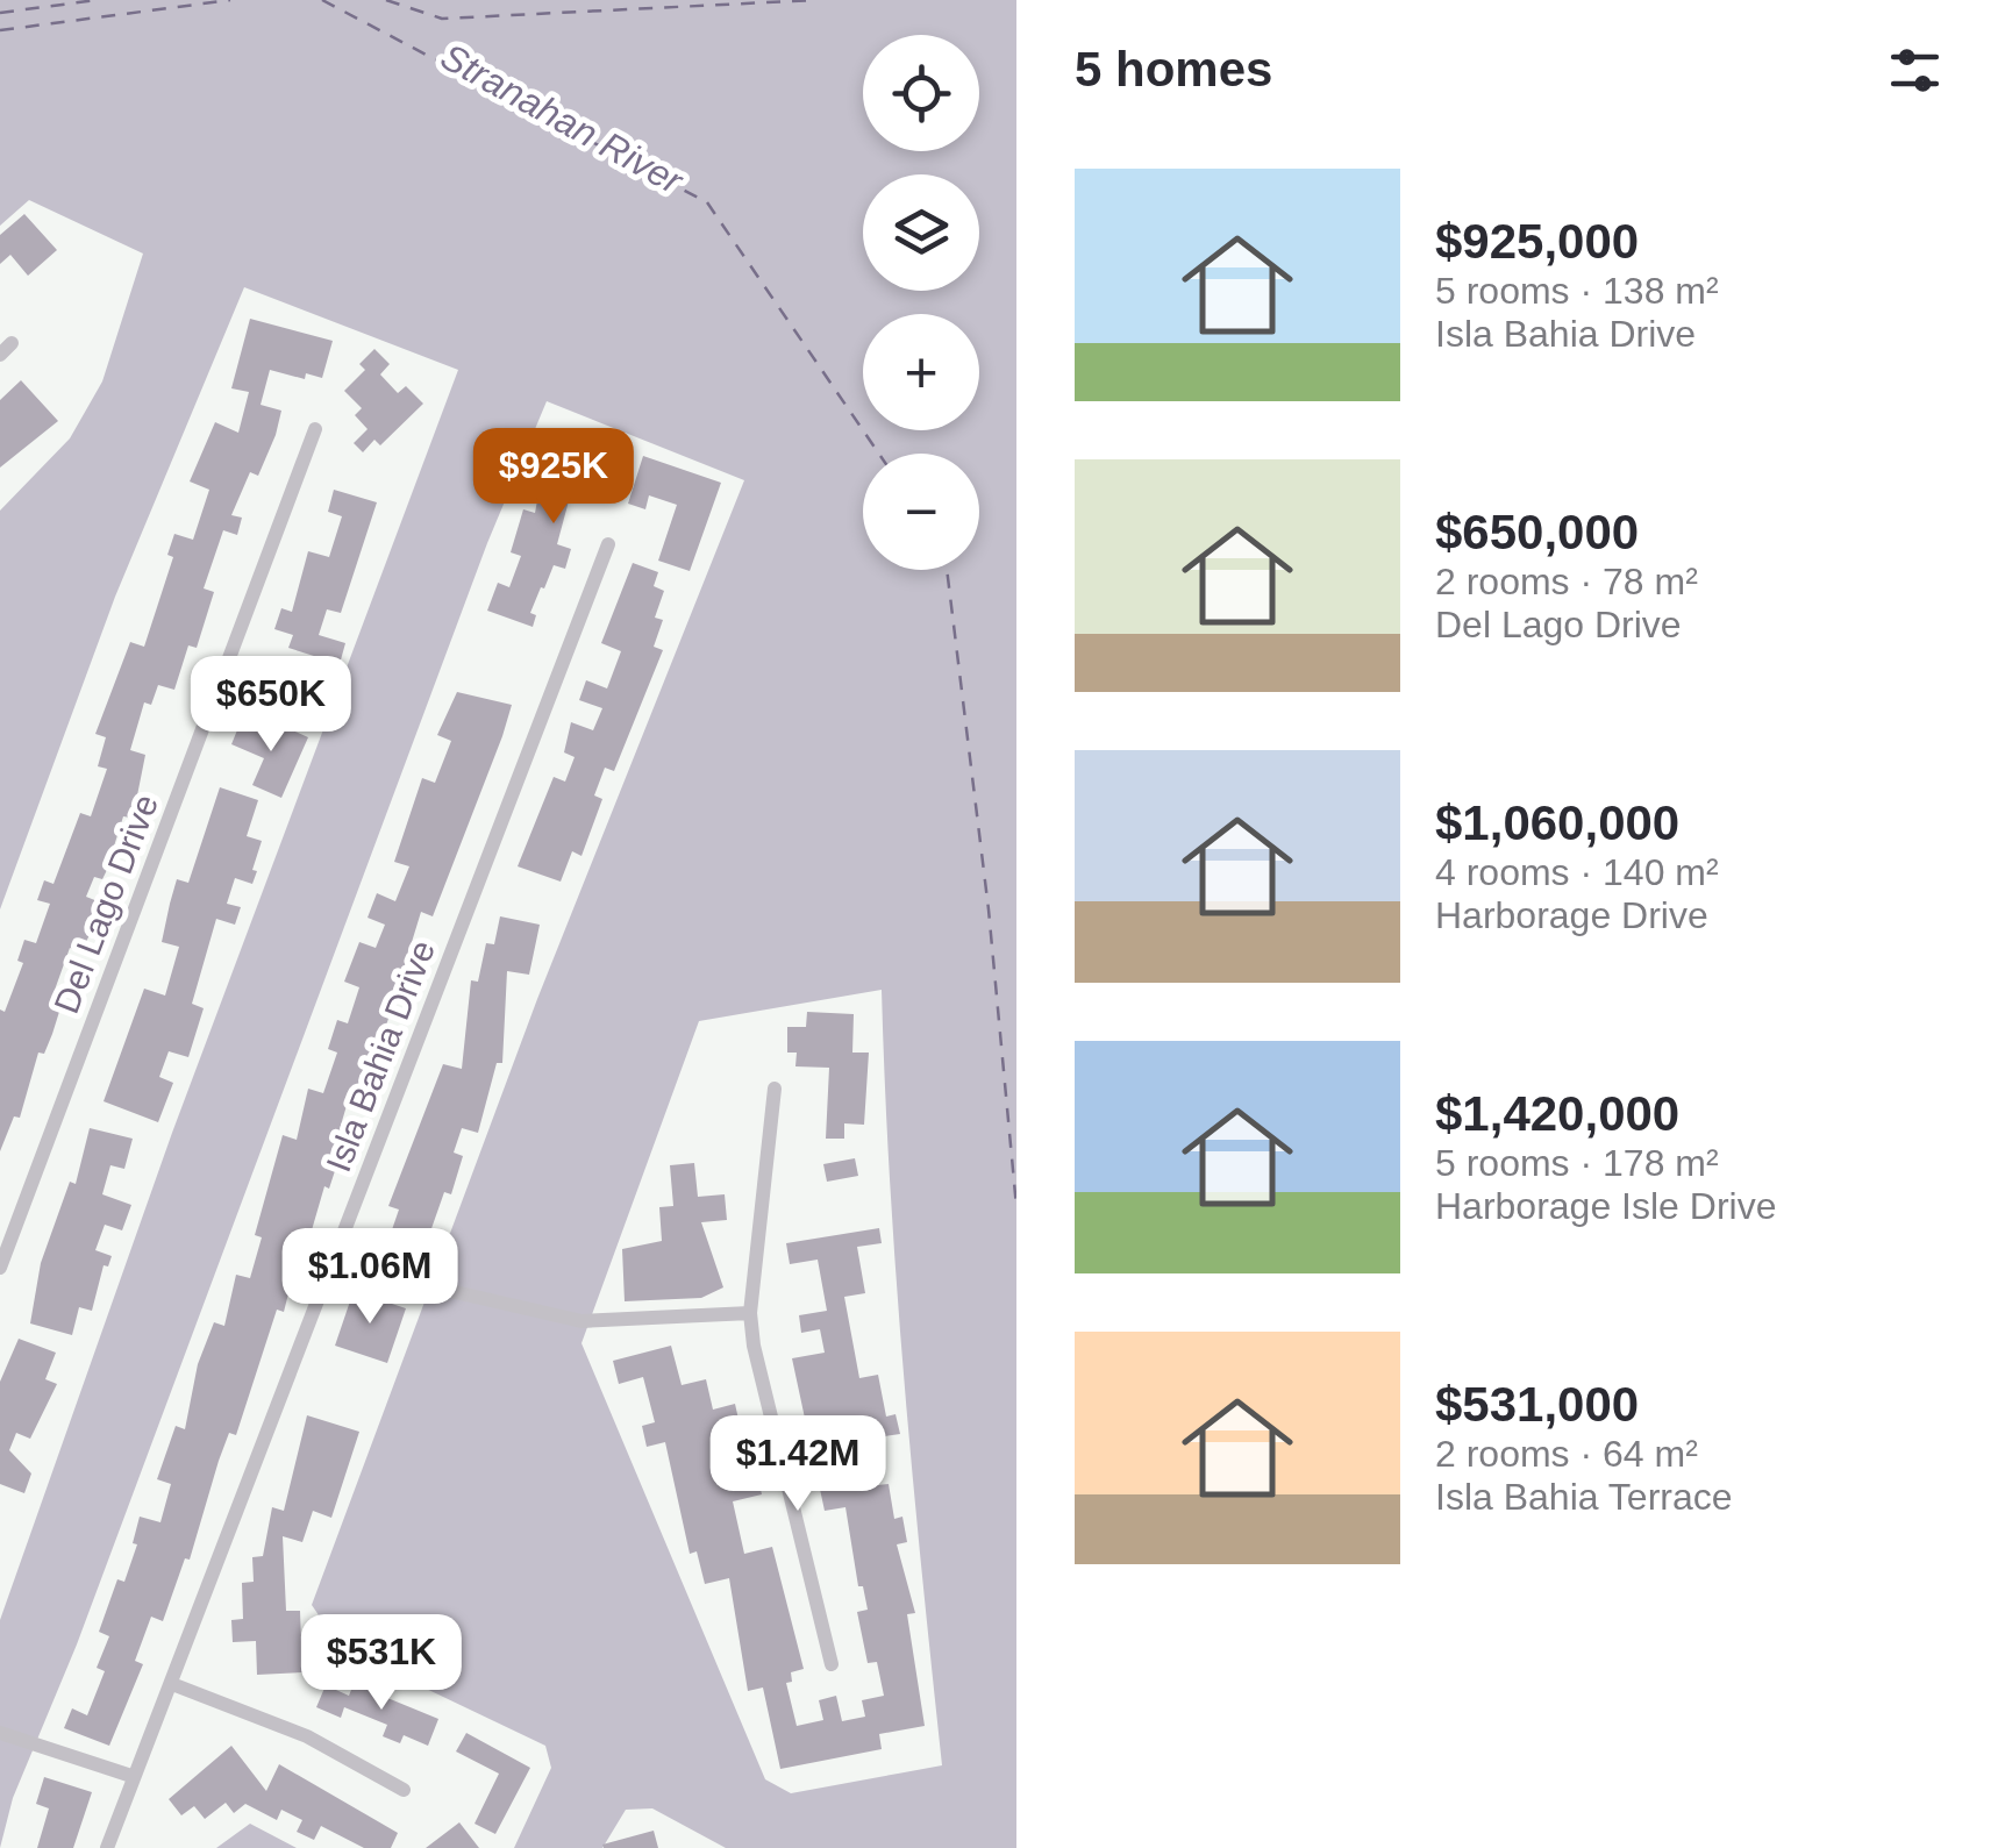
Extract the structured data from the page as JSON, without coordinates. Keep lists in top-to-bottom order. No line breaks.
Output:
{"streets":{"street":["Del Lago Drive","Isla Bahia Drive"]},"water":["Stranahan River"],"page":{"heading":"5 homes","map_buttons":["+","−"],"list":[{"name":"$925,000","note":"5 rooms · 138 m² · Isla Bahia Drive"},{"name":"$650,000","note":"2 rooms · 78 m² · Del Lago Drive"},{"name":"$1,060,000","note":"4 rooms · 140 m² · Harborage Drive"},{"name":"$1,420,000","note":"5 rooms · 178 m² · Harborage Isle Drive"},{"name":"$531,000","note":"2 rooms · 64 m² · Isla Bahia Terrace"}],"price":["$925K","$650K","$1.06M","$1.42M","$531K"]}}
